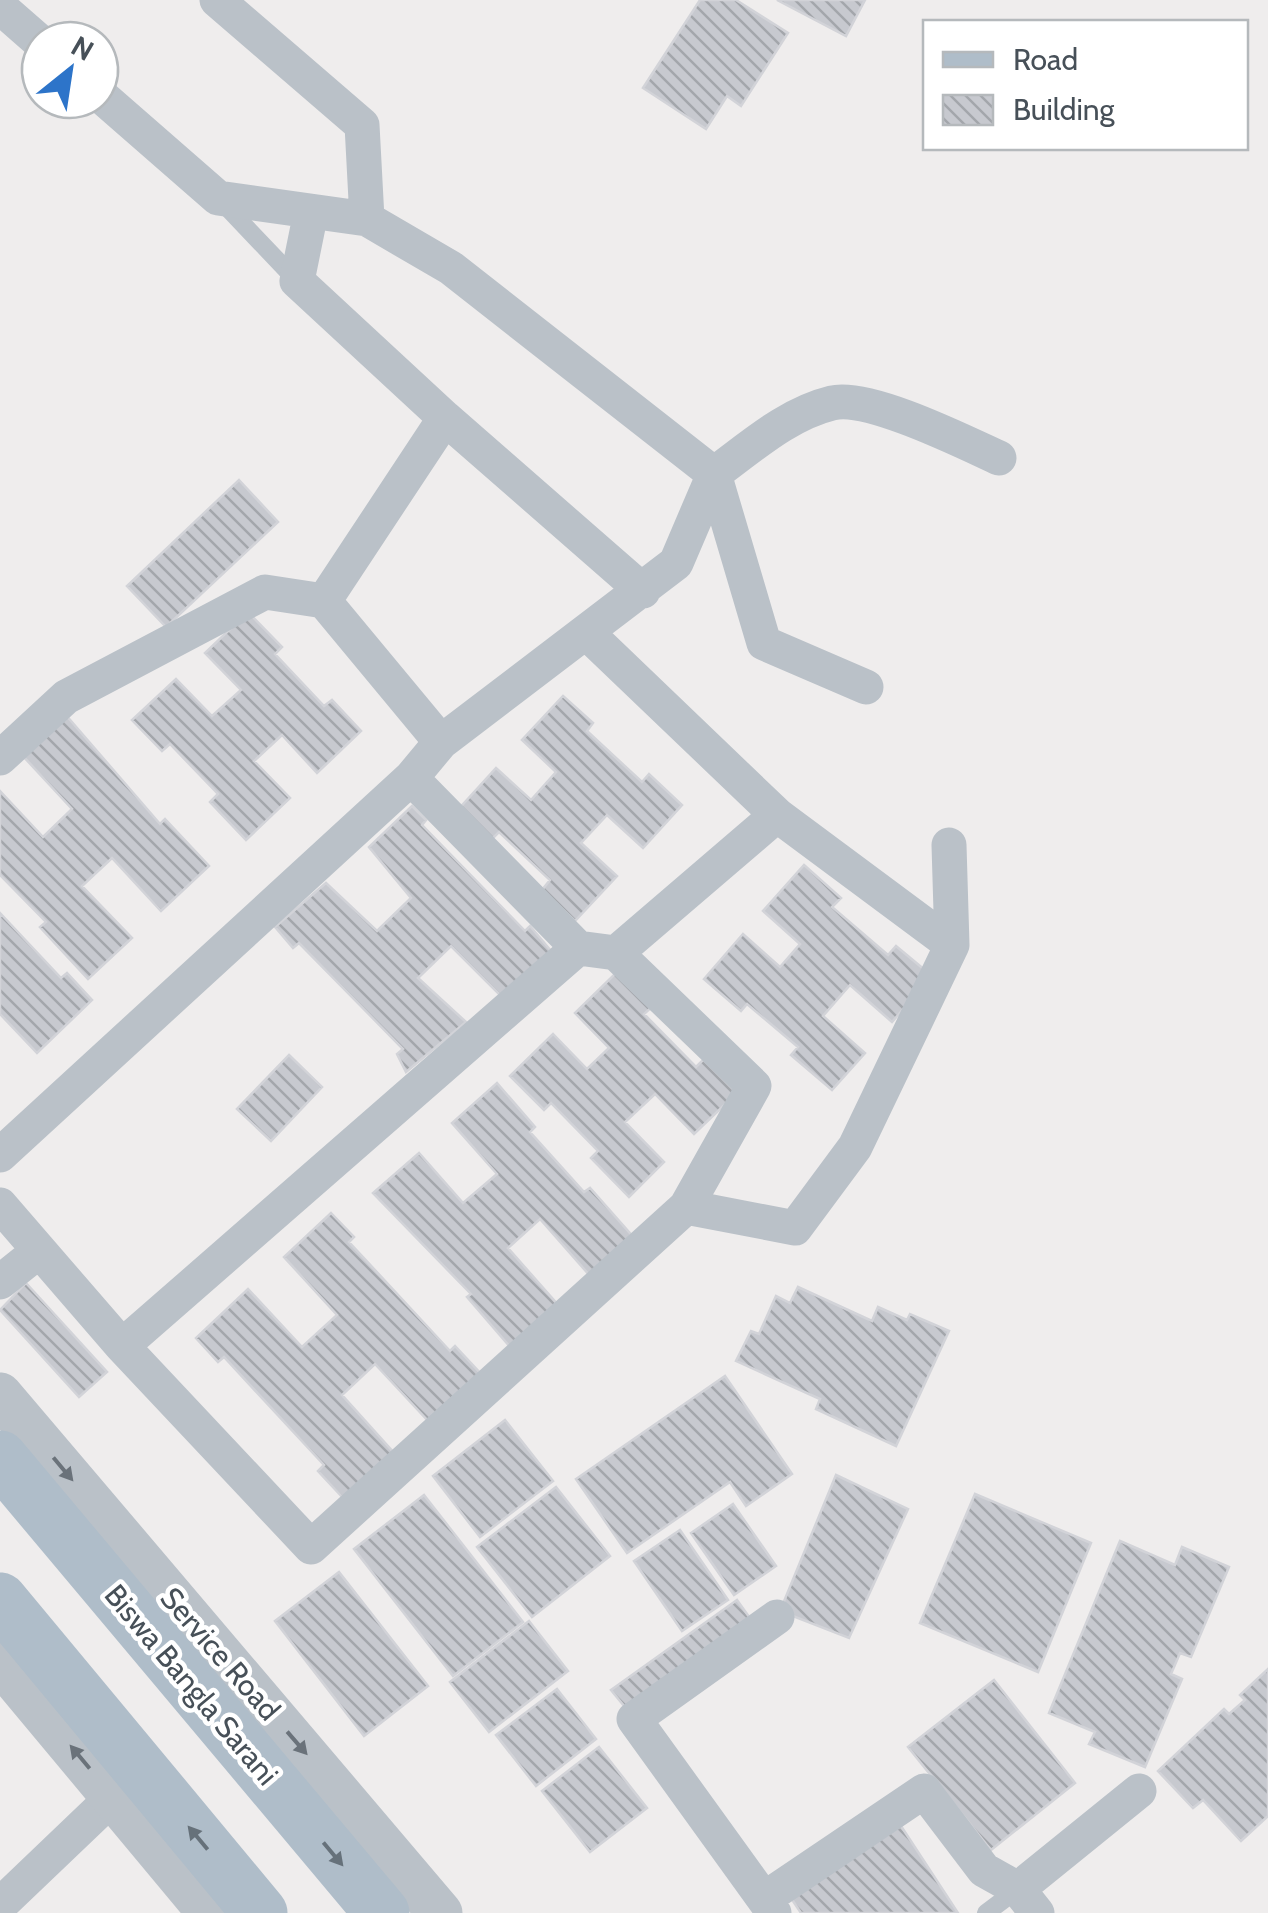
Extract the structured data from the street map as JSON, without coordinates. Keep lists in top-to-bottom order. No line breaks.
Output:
{"streets":{"main road":["Biswa Bangla Sarani"],"street":["Service Road"]},"legend":["Road","Building"],"north":"top right"}
